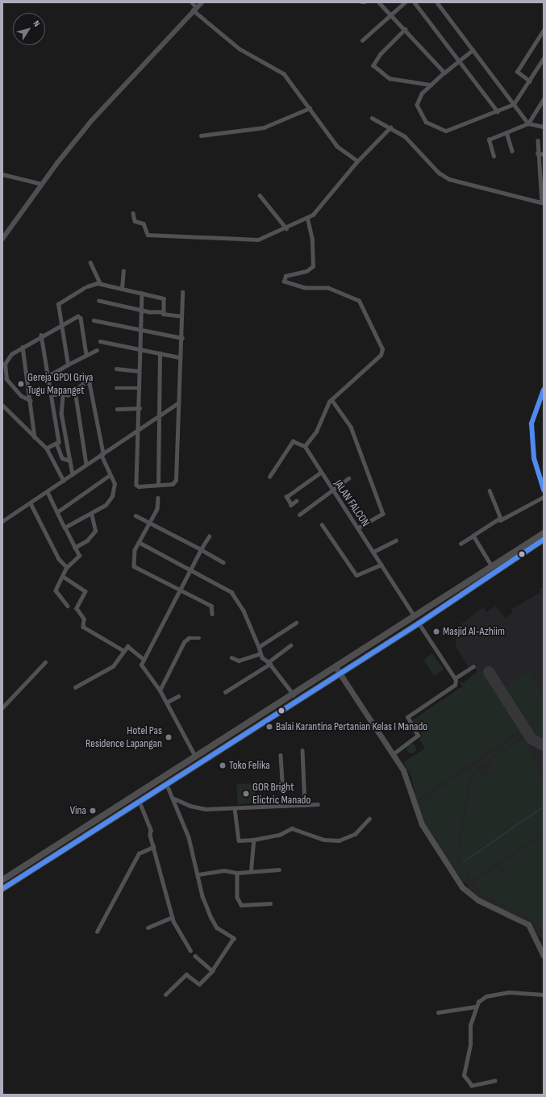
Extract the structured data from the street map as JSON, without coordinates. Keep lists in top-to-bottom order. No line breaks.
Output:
{"streets":{"street":["JALAN FALCON"]},"places":["Gereja GPDI Griya Tugu Mapanget","Masjid Al-Azhiim","Balai Karantina Pertanian Kelas I Manado","Hotel Pas Residence Lapangan","Toko Felika","GOR Bright Elictric Manado","Vina"],"north":"top right"}
